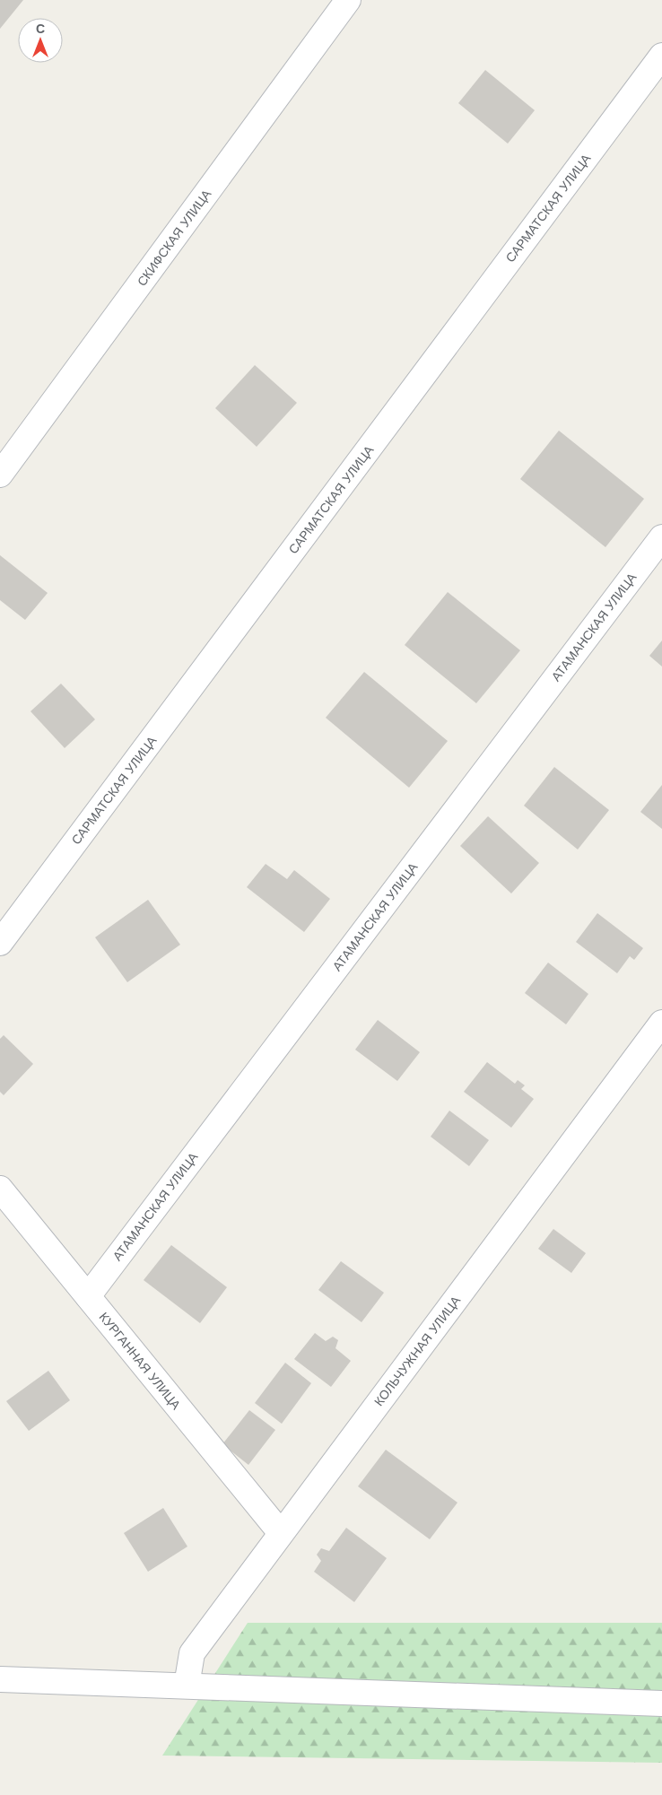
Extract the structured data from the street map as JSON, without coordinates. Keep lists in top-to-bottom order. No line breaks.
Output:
{"streets":{"street":["САРМАТСКАЯ УЛИЦА","СКИФСКАЯ УЛИЦА","АТАМАНСКАЯ УЛИЦА","КОЛЬЧУЖНАЯ УЛИЦА","КУРГАННАЯ УЛИЦА"]},"crossings":[["АТАМАНСКАЯ УЛИЦА","КУРГАННАЯ УЛИЦА"],["КОЛЬЧУЖНАЯ УЛИЦА","КУРГАННАЯ УЛИЦА"]],"north":"top"}
